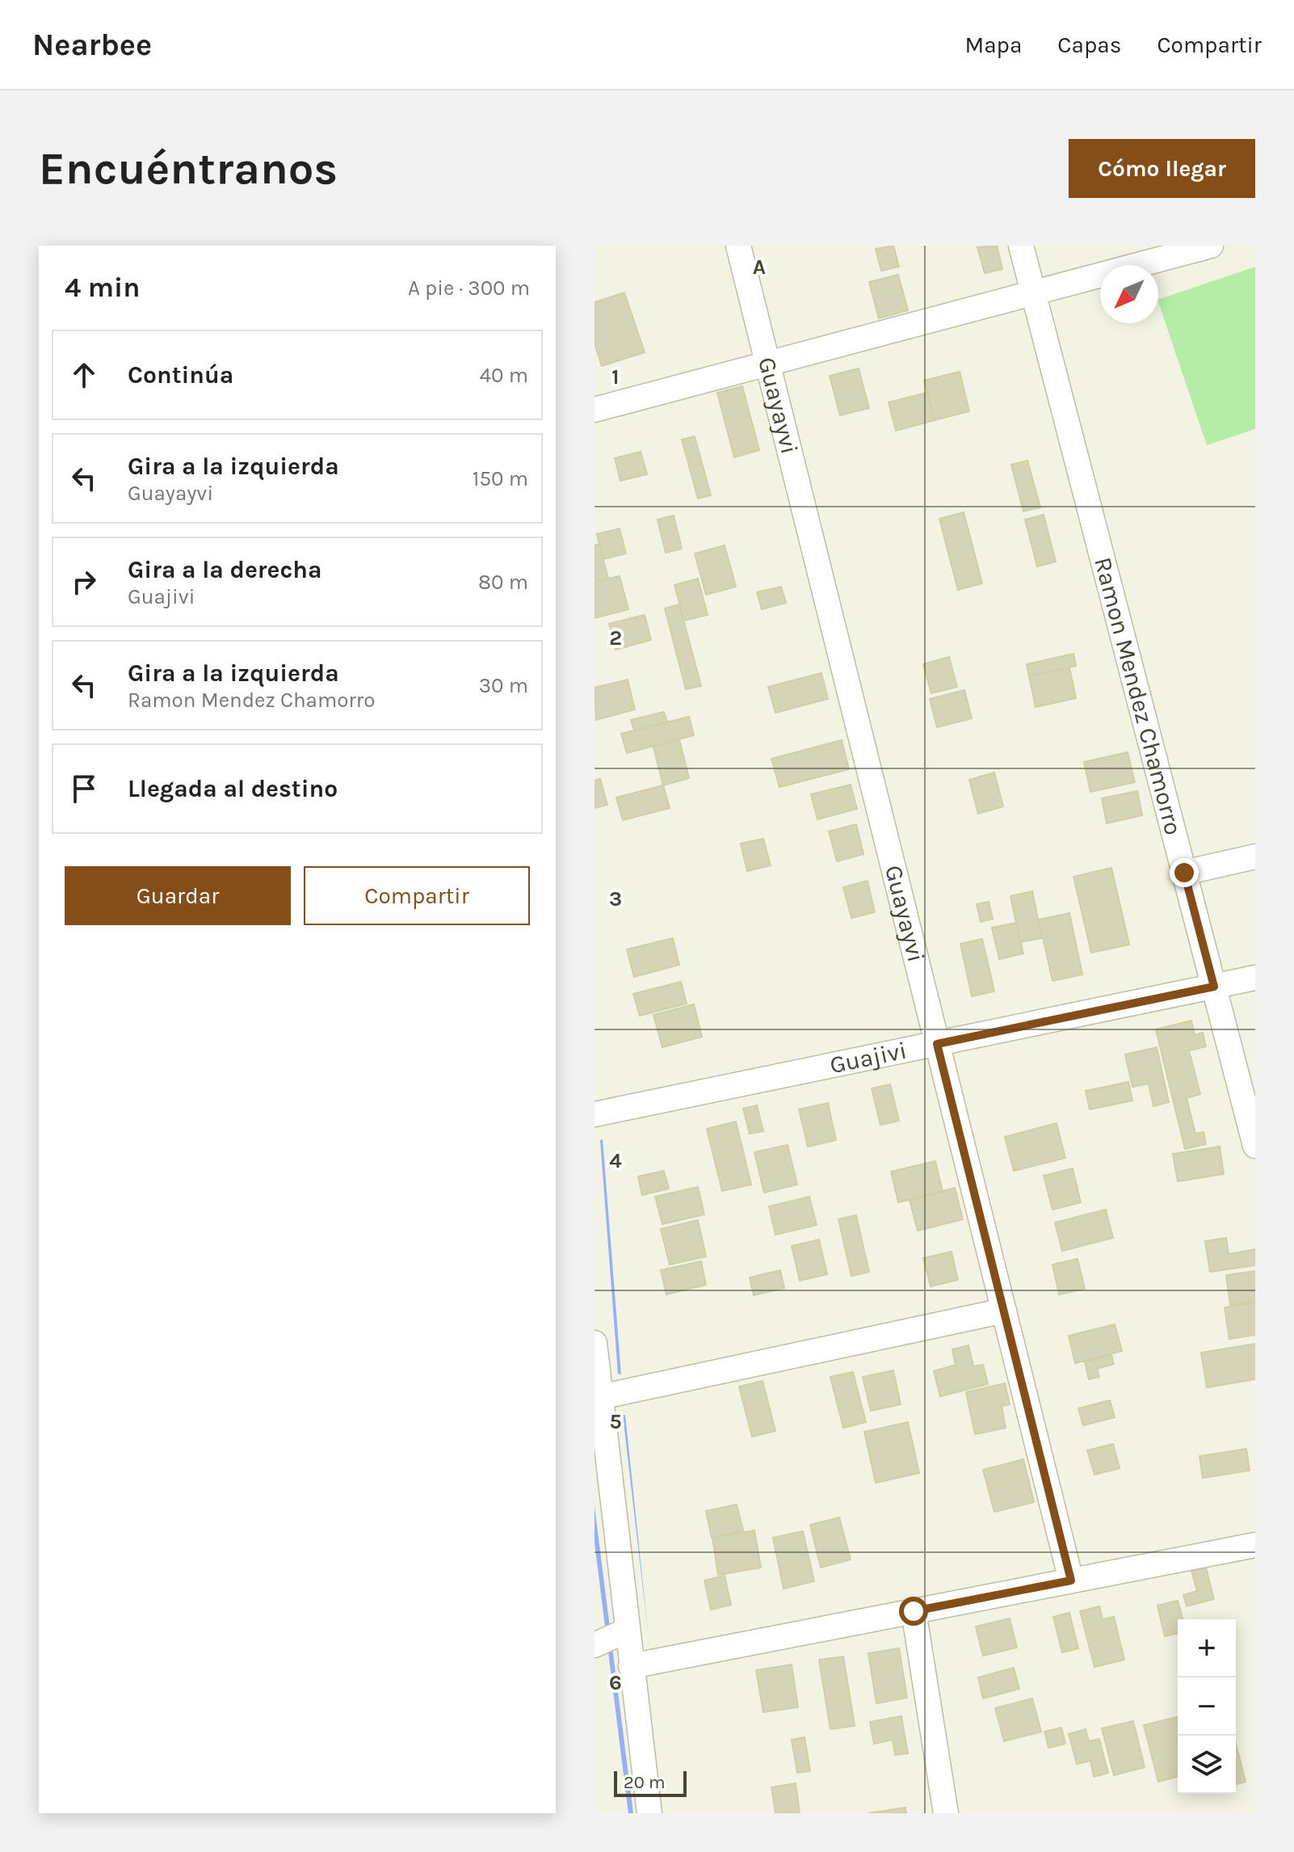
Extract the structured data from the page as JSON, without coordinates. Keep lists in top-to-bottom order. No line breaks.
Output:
{"streets":{"street":["Guayayvi","Ramon Mendez Chamorro","Guajivi"]},"crossings":[["Guayayvi","Guajivi"],["Ramon Mendez Chamorro","Guajivi"]],"scale_bar":"20 m","north":"bottom left","page":{"header":"Nearbee","nav":["Mapa","Capas","Compartir"],"buttons":["Cómo llegar",["Guardar","Compartir"]],"title":"Encuéntranos","heading":["4 min","A pie · 300 m"],"list":[["Continúa","40 m"],["Gira a la izquierda","Guayayvi","150 m"],["Gira a la derecha","Guajivi","80 m"],["Gira a la izquierda","Ramon Mendez Chamorro","30 m"],"Llegada al destino"],"map_buttons":["+","−"],"scale":"20 m"},"grid":{"columns":["A"],"rows":["1","2","3","4","5","6"]}}
